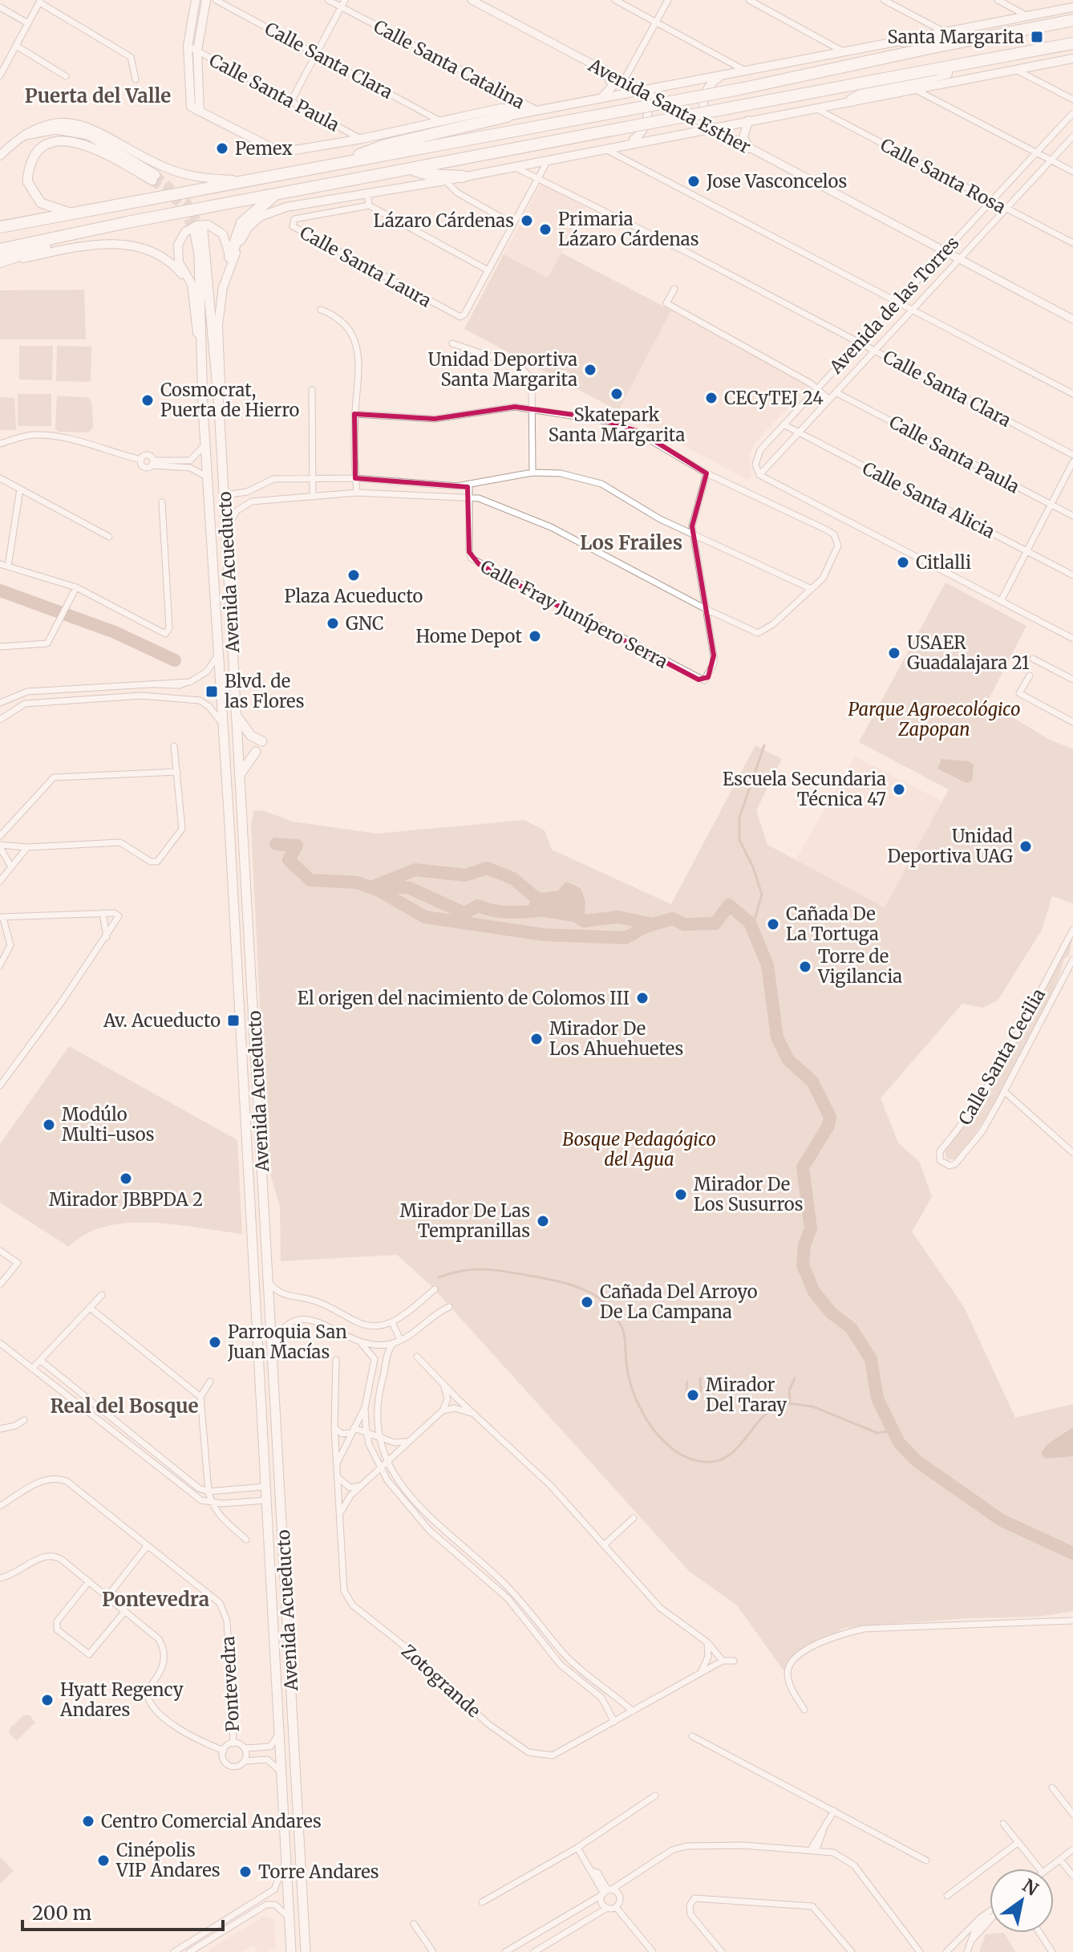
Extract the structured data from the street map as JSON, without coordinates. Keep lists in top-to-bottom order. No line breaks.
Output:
{"streets":{"main road":["Avenida Acueducto"],"street":["Calle Santa Clara","Calle Santa Catalina","Calle Santa Paula","Avenida Santa Esther","Calle Santa Rosa","Calle Santa Laura","Avenida de las Torres","Calle Santa Alicia","Calle Fray Junípero Serra","Calle Santa Cecilia","Zotogrande","Pontevedra"]},"crossings":[["Calle Santa Clara","Avenida de las Torres"],["Calle Santa Paula","Avenida de las Torres"],["Avenida Santa Esther","Avenida de las Torres"],["Calle Santa Rosa","Avenida de las Torres"],["Avenida de las Torres","Calle Santa Alicia"]],"districts":["Puerta del Valle","Los Frailes","Real del Bosque","Pontevedra"],"parks":["Parque Agroecológico Zapopan","Bosque Pedagógico del Agua"],"places":{"transit":["Santa Margarita","Blvd. de las Flores","Av. Acueducto"],"other":["Pemex","Jose Vasconcelos","Lázaro Cárdenas","Primaria Lázaro Cárdenas","Unidad Deportiva Santa Margarita","Skatepark Santa Margarita","CECyTEJ 24","Cosmocrat, Puerta de Hierro","Citlalli","Plaza Acueducto","GNC","Home Depot","USAER Guadalajara 21","Escuela Secundaria Técnica 47","Unidad Deportiva UAG","Cañada De La Tortuga","Torre de Vigilancia","El origen del nacimiento de Colomos III","Mirador De Los Ahuehuetes","Modúlo Multi-usos","Mirador JBBPDA 2","Mirador De Los Susurros","Mirador De Las Tempranillas","Cañada Del Arroyo De La Campana","Parroquia San Juan Macías","Mirador Del Taray","Hyatt Regency Andares","Centro Comercial Andares","Cinépolis VIP Andares","Torre Andares"]},"scale_bar":"200 m","north":"top right"}
